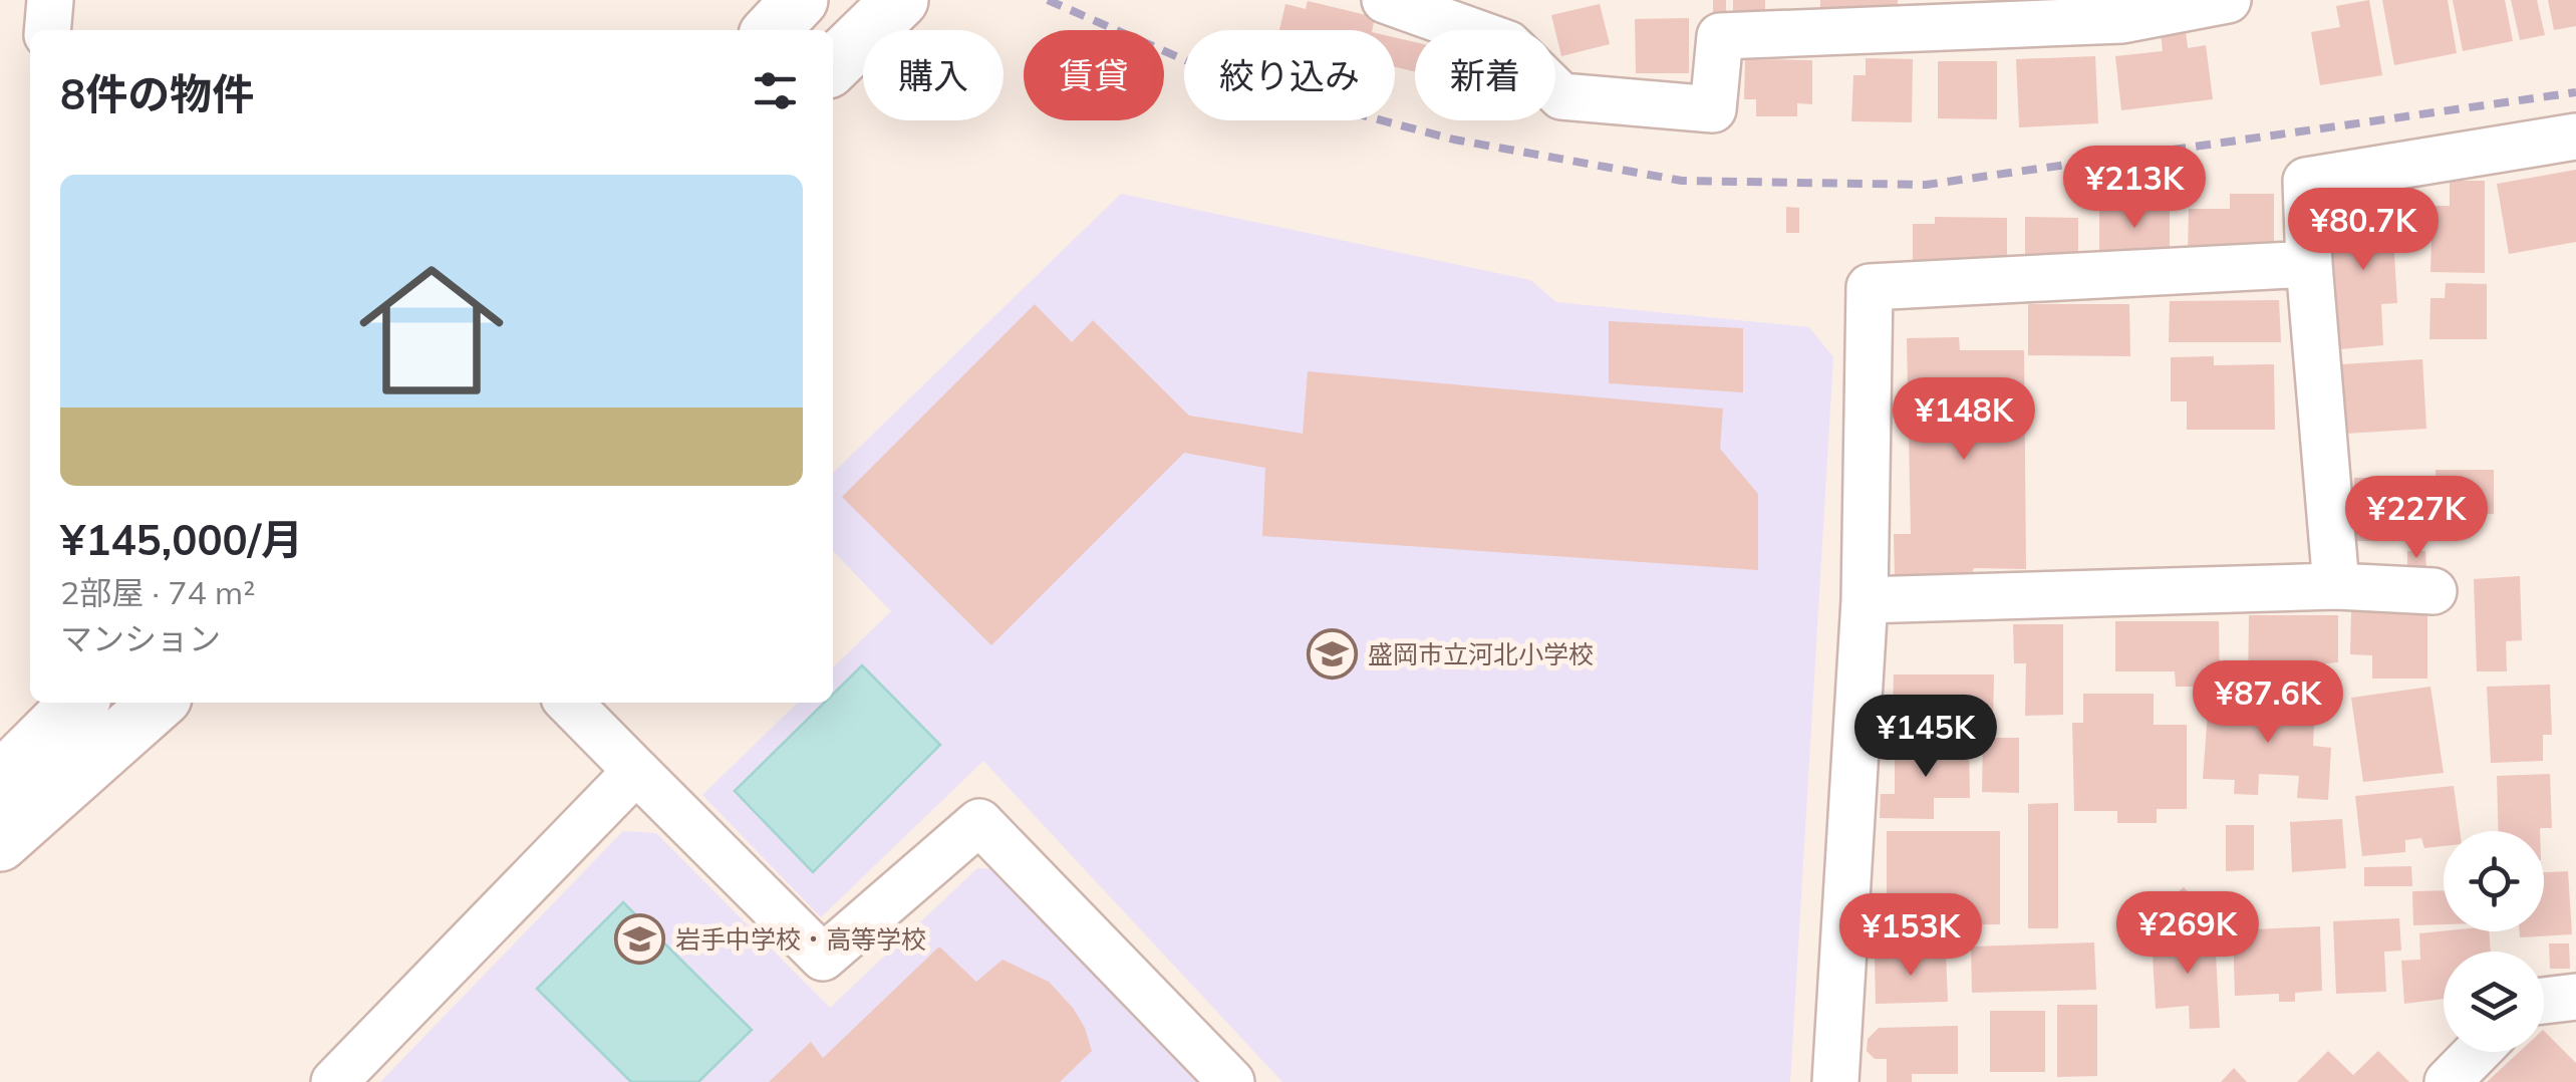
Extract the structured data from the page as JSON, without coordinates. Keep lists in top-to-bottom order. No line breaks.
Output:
{"places":{"school or university":["盛岡市立河北小学校","岩手中学校・高等学校"]},"page":{"chip":["購入","賃貸","絞り込み","新着"],"heading":"8件の物件","price":["¥213K","¥80.7K","¥148K","¥227K","¥87.6K","¥145K","¥269K","¥153K"],"list":[{"name":"¥145,000/月","note":"2部屋 · 74 m² · マンション"}]}}
